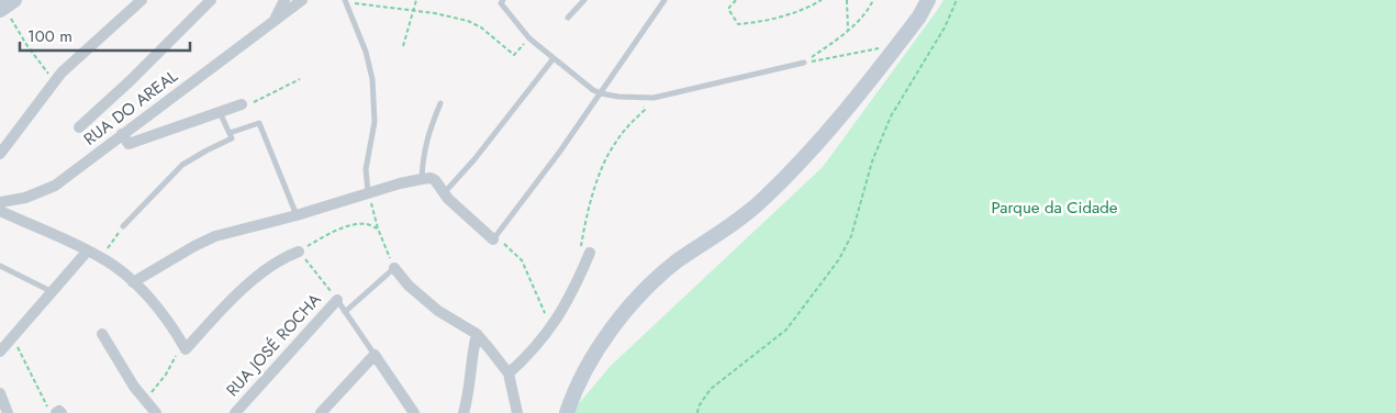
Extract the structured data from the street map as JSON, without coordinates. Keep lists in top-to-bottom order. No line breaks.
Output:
{"streets":{"street":["RUA DO AREAL","RUA JOSÉ ROCHA"]},"parks":["Parque da Cidade"],"scale_bar":"100 m"}
